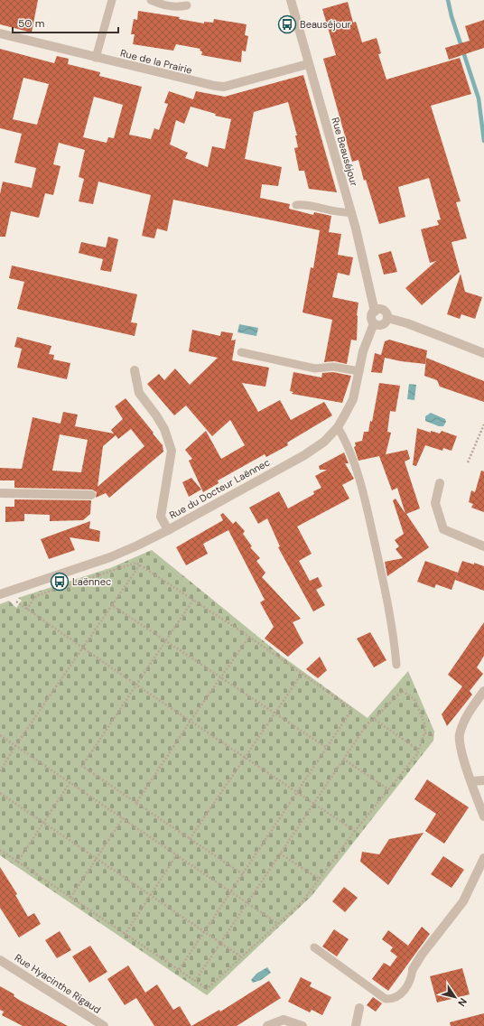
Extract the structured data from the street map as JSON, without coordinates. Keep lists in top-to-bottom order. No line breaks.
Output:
{"streets":{"street":["Rue de la Prairie","Rue Beauséjour","Rue du Docteur Laënnec","Rue Hyacinthe Rigaud"]},"crossings":[["Rue de la Prairie","Rue Beauséjour"],["Rue Beauséjour","Rue du Docteur Laënnec"]],"places":{"bus stop":["Beauséjour","Laënnec"]},"scale_bar":"50 m","north":"bottom right"}
